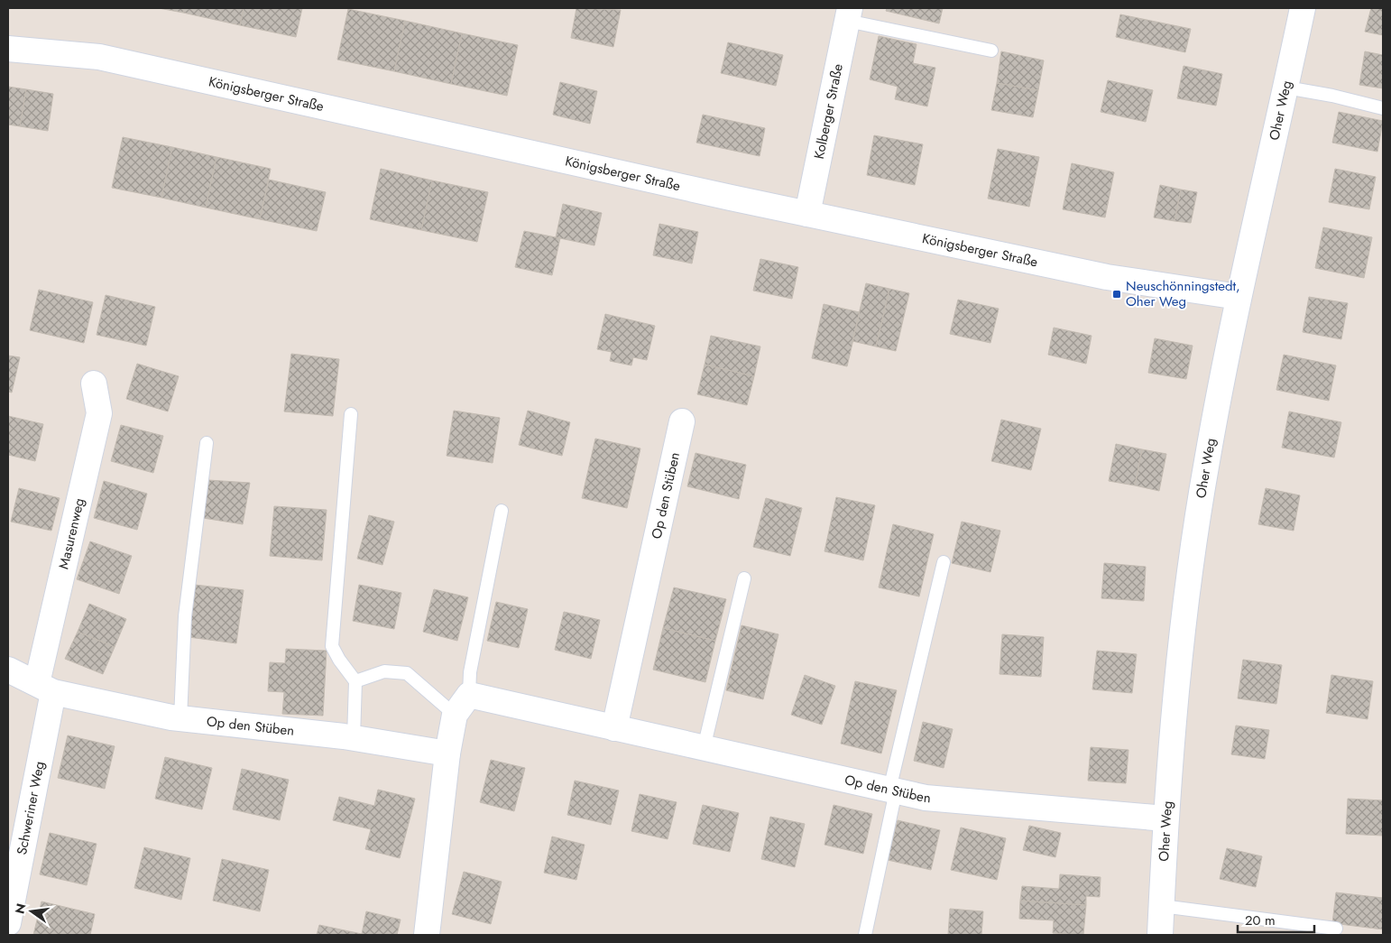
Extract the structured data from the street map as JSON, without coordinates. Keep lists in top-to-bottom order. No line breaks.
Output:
{"streets":{"street":["Königsberger Straße","Oher Weg","Kolberger Straße","Op den Stüben","Masurenweg","Schweriner Weg"]},"crossings":[["Königsberger Straße","Oher Weg"],["Königsberger Straße","Kolberger Straße"],["Oher Weg","Op den Stüben"],["Op den Stüben","Masurenweg"],["Op den Stüben","Schweriner Weg"],["Masurenweg","Schweriner Weg"]],"places":{"transit":["Neuschönningstedt, Oher Weg"]},"scale_bar":"20 m","north":"left"}
